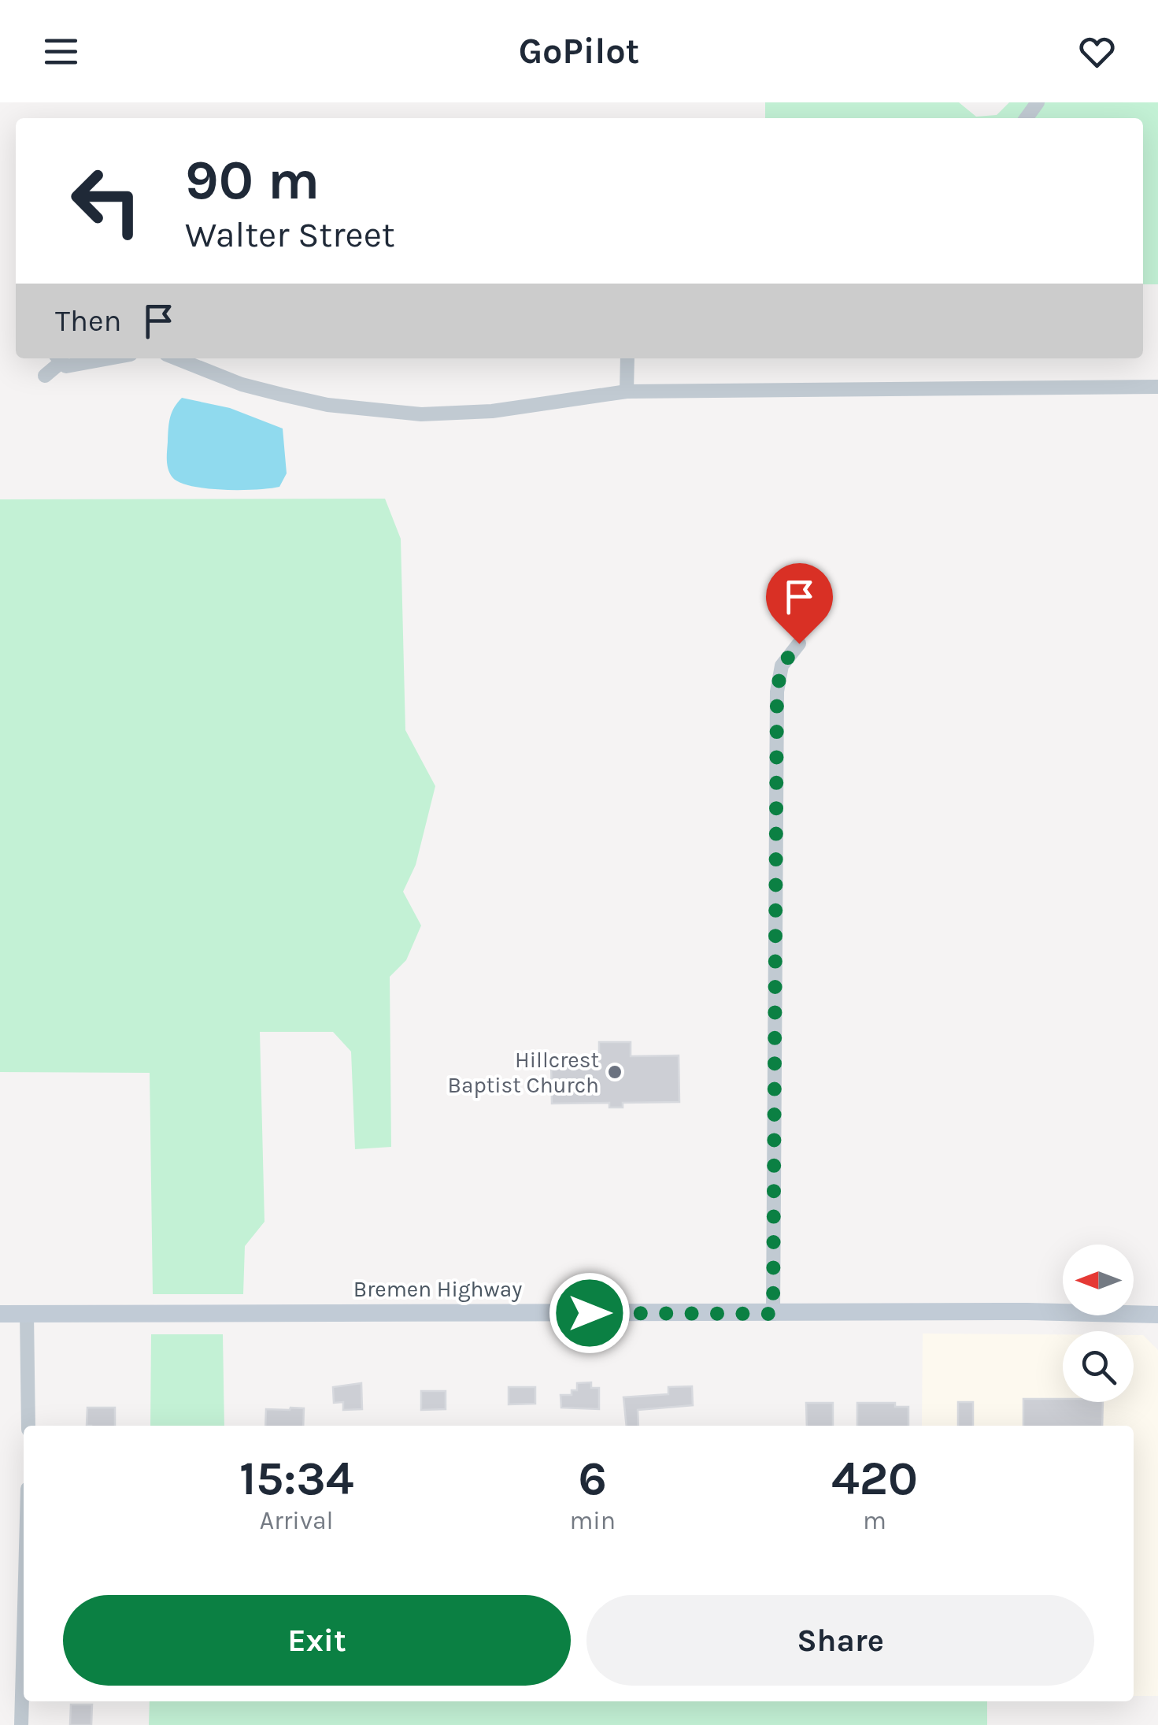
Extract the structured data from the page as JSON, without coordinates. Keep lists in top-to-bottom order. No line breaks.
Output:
{"streets":{"main road":["Bremen Highway"]},"places":["Hillcrest Baptist Church"],"north":"left","page":{"header":"GoPilot","turn":["90 m","Walter Street"],"then":"Then","eta":["15:34","Arrival","6","min","420","m"],"buttons":["Exit","Share"]}}
